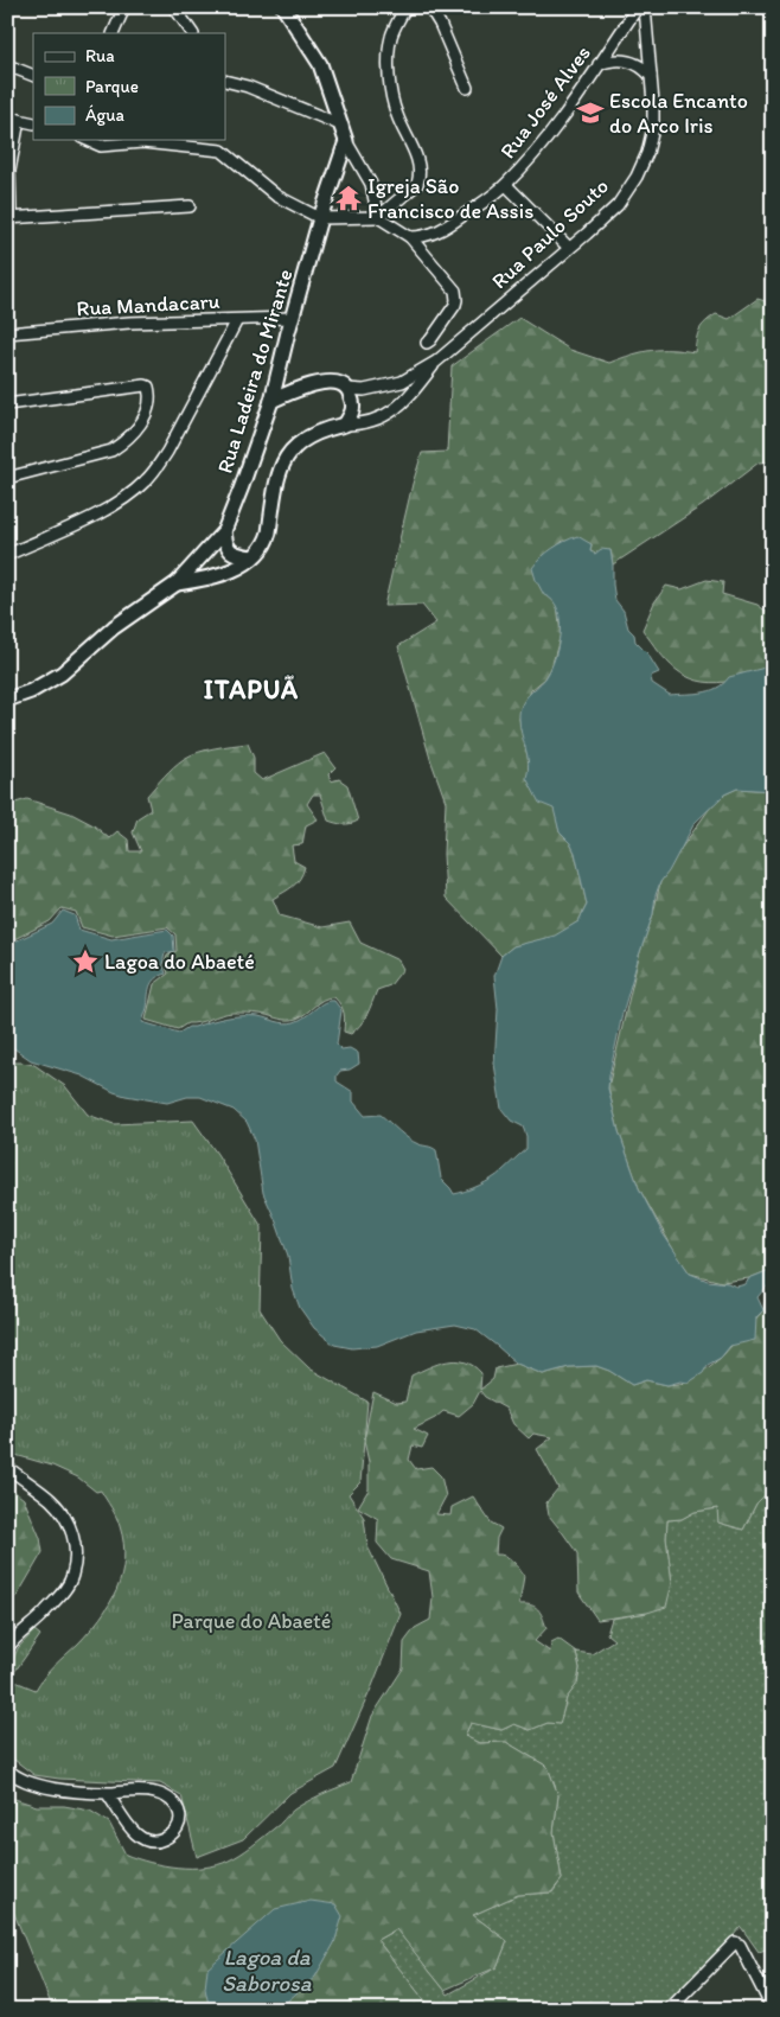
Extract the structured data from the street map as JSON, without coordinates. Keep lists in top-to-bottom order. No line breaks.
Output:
{"streets":{"street":["Rua José Alves","Rua Paulo Souto","Rua Mandacaru","Rua Ladeira do Mirante"]},"crossings":[["Rua Paulo Souto","Rua Ladeira do Mirante"],["Rua Mandacaru","Rua Ladeira do Mirante"]],"districts":["ITAPUÃ"],"water":["Lagoa da Saborosa"],"parks":["Parque do Abaeté"],"places":{"school or university":["Escola Encanto do Arco Iris"],"temple":["Igreja São Francisco de Assis"],"place":["Lagoa do Abaeté"]},"legend":["Rua","Parque","Água"]}
